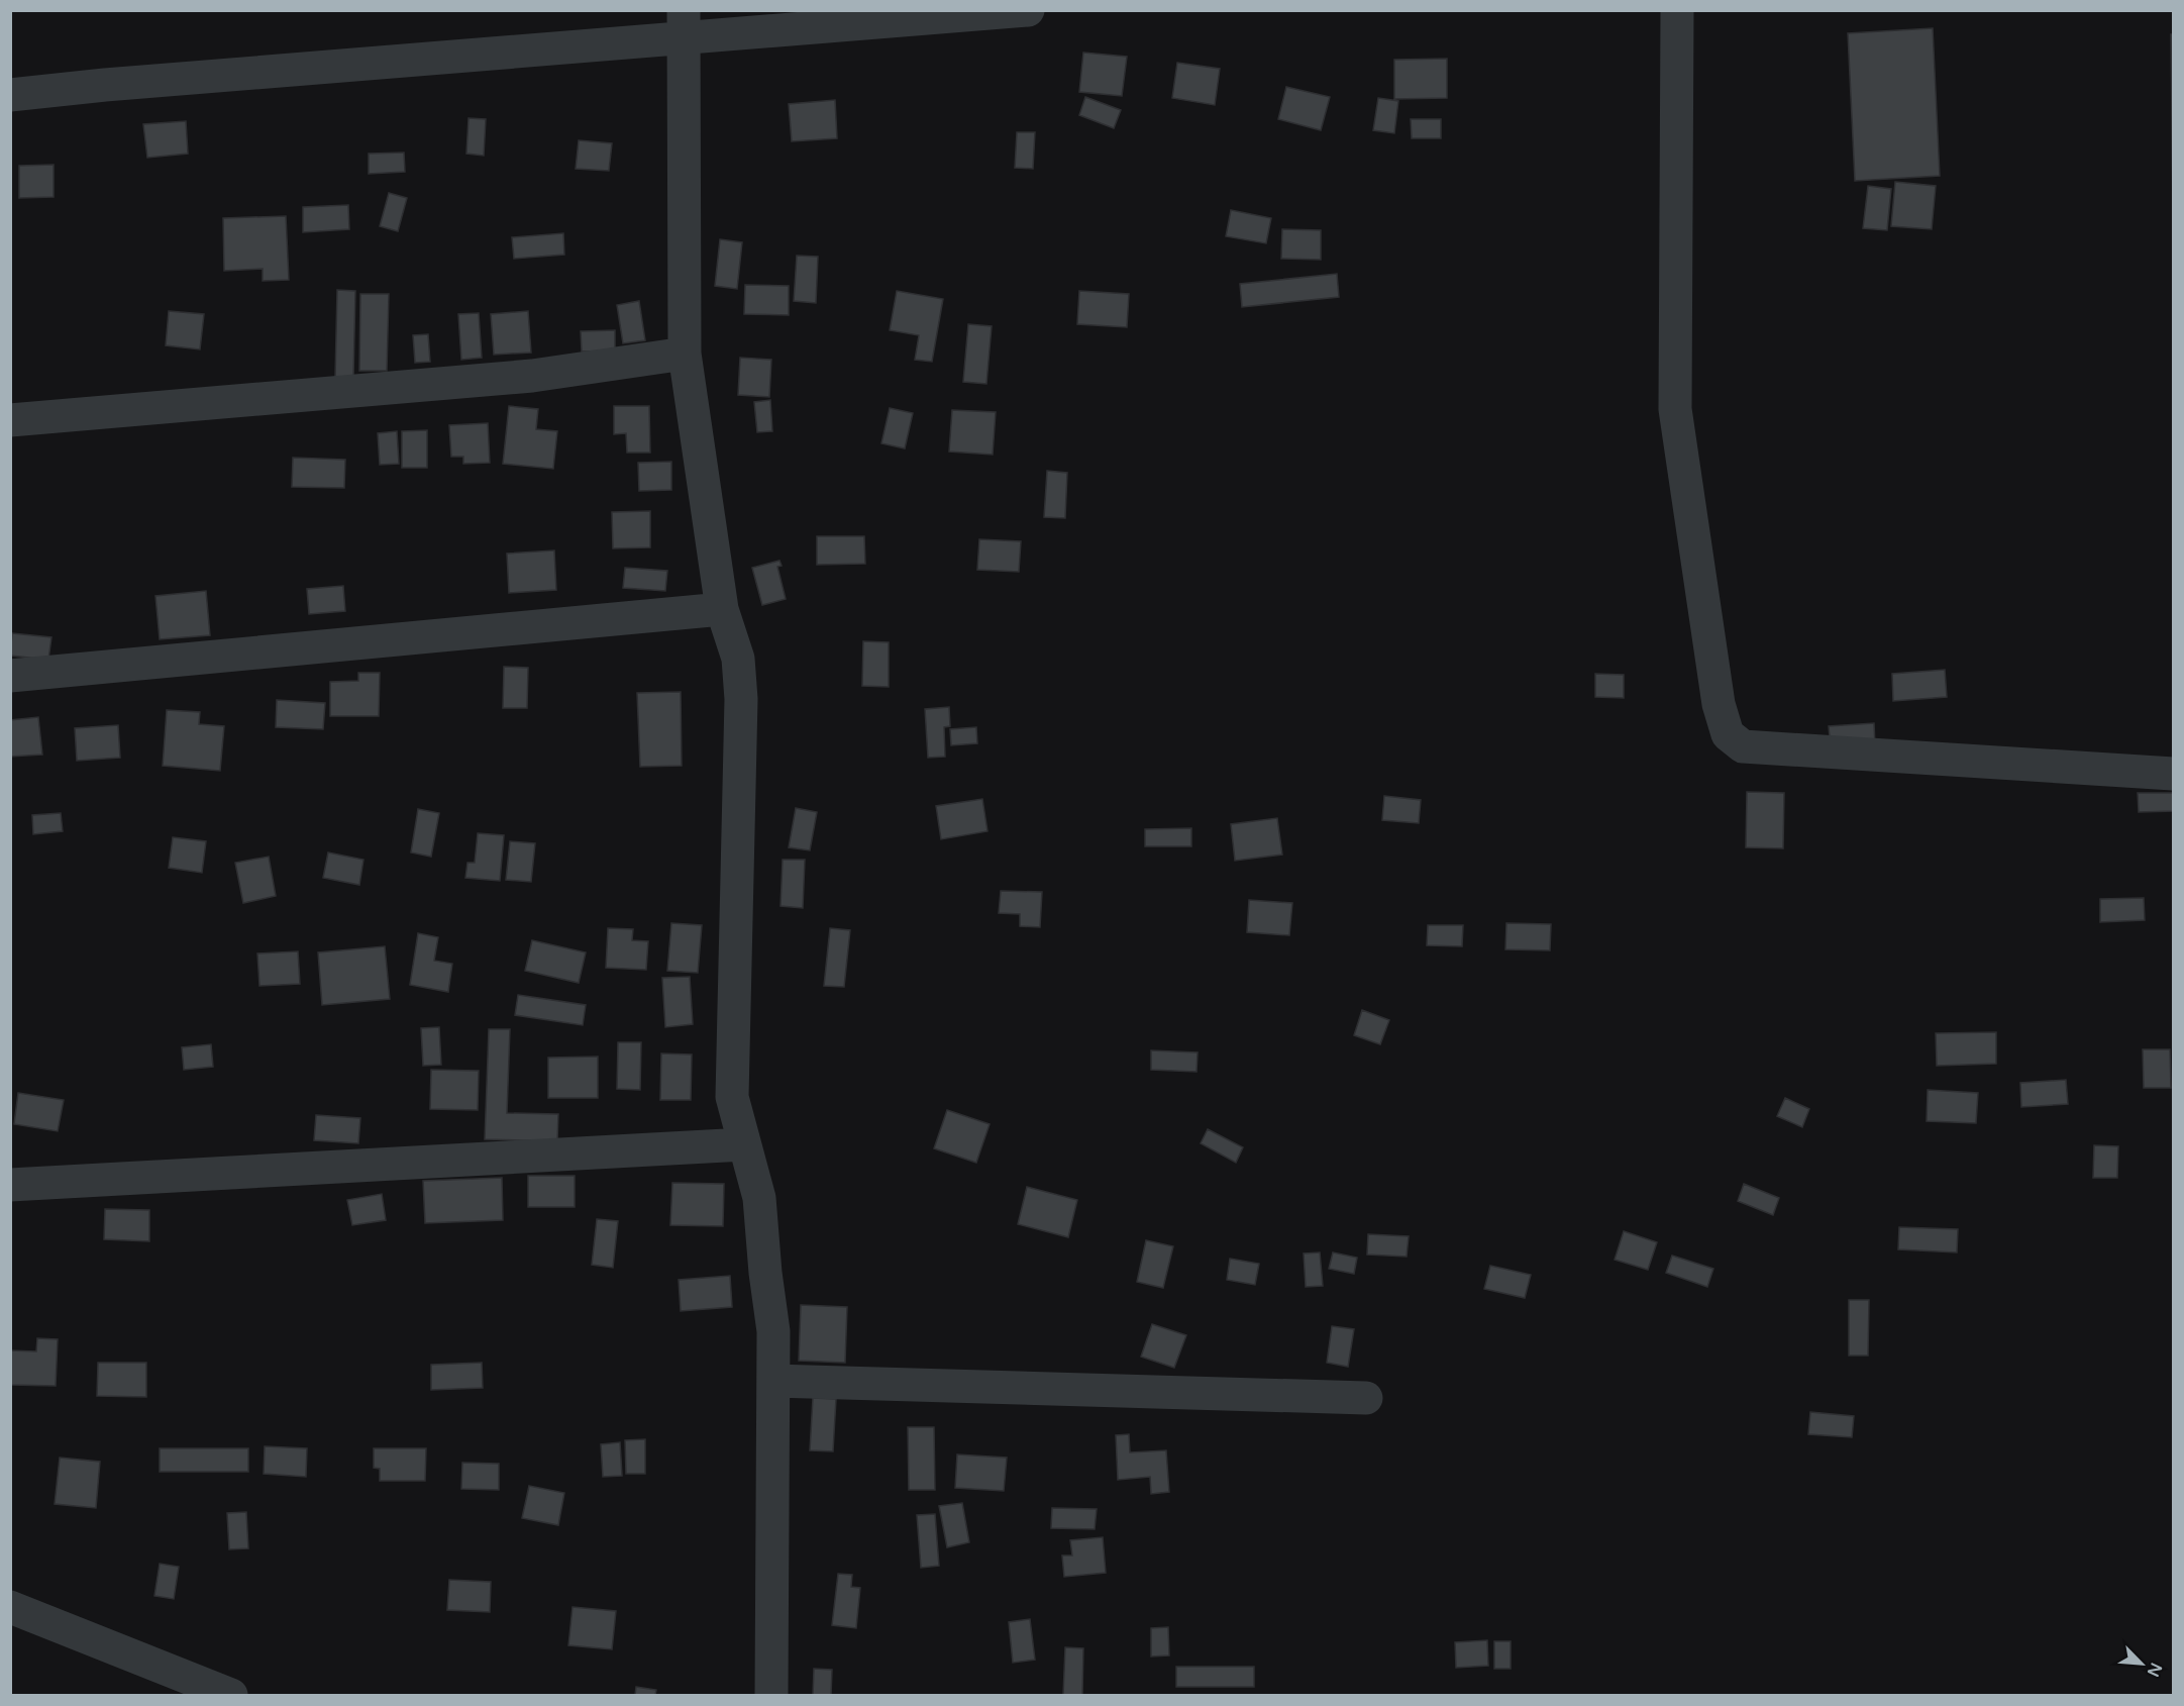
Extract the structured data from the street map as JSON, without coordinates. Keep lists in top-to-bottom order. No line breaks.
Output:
{"north":"bottom right"}
